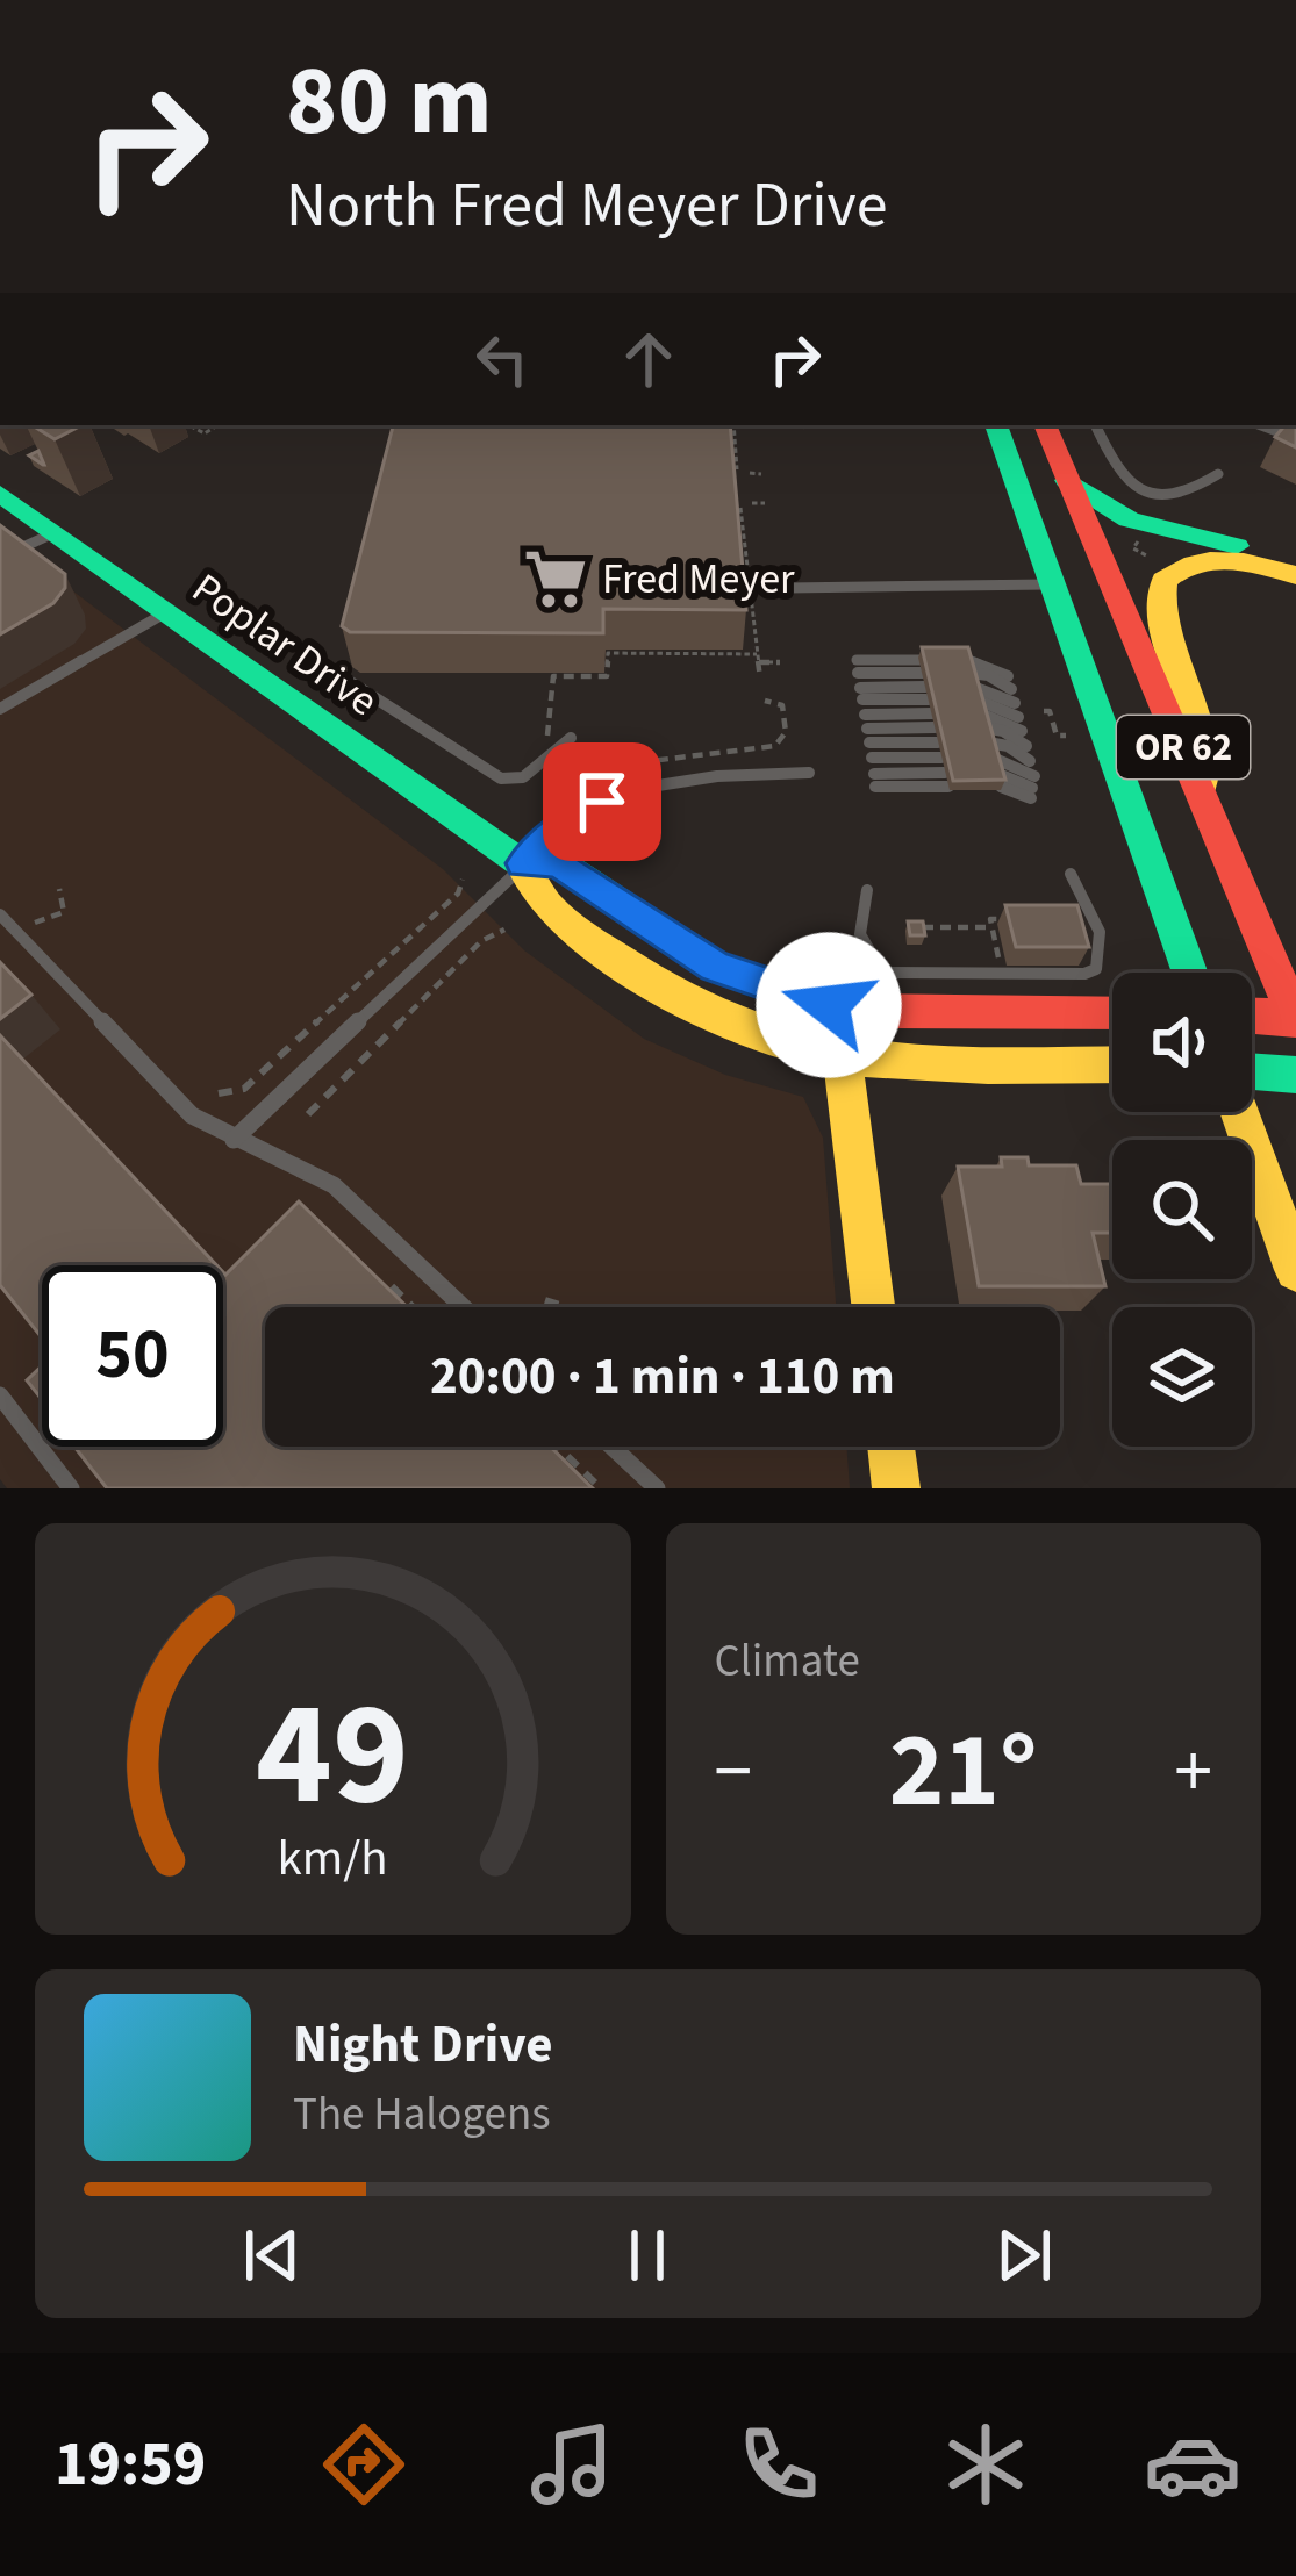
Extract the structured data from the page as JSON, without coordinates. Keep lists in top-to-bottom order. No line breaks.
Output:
{"streets":{"main road":["Poplar Drive","OR 62"]},"places":{"supermarket":["Fred Meyer"]},"page":{"turn":["80 m","North Fred Meyer Drive"],"limit":"50","trip":"20:00 · 1 min · 110 m","tile":"Climate","heat":["−","21°","+"],"song":["Night Drive","The Halogens"],"tabs":"19:59","gauge":["49","km/h"]}}
